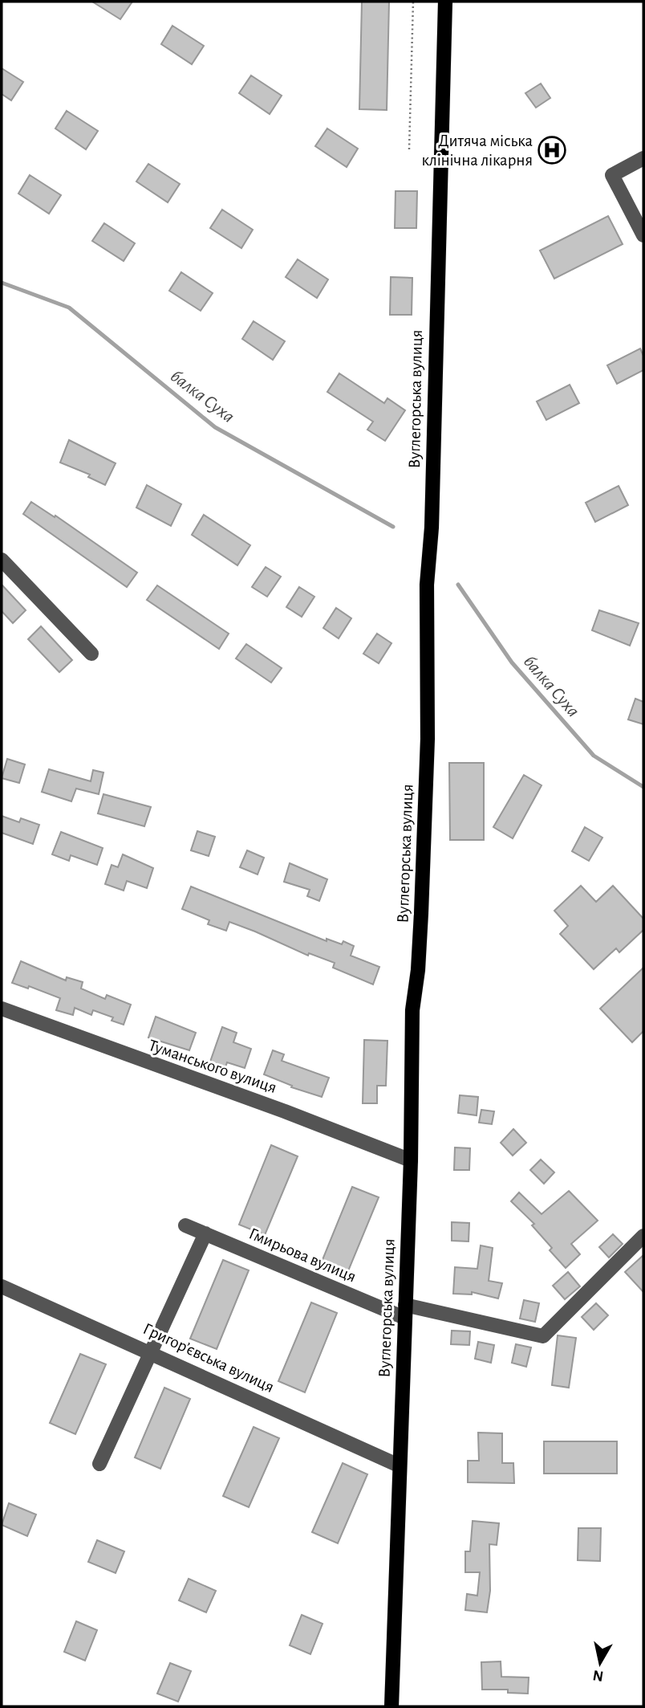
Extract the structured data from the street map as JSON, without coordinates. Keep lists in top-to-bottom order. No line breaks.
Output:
{"streets":{"main road":["Вуглегорська вулиця"],"street":["Туманського вулиця","Гмирьова вулиця","Григор’євська вулиця"]},"crossings":[["Вуглегорська вулиця","Туманського вулиця"],["Вуглегорська вулиця","Гмирьова вулиця"],["Вуглегорська вулиця","Григор’євська вулиця"]],"water":["балка Суха"],"places":{"hospital":["Дитяча міська клінічна лікарня"]},"north":"bottom"}
